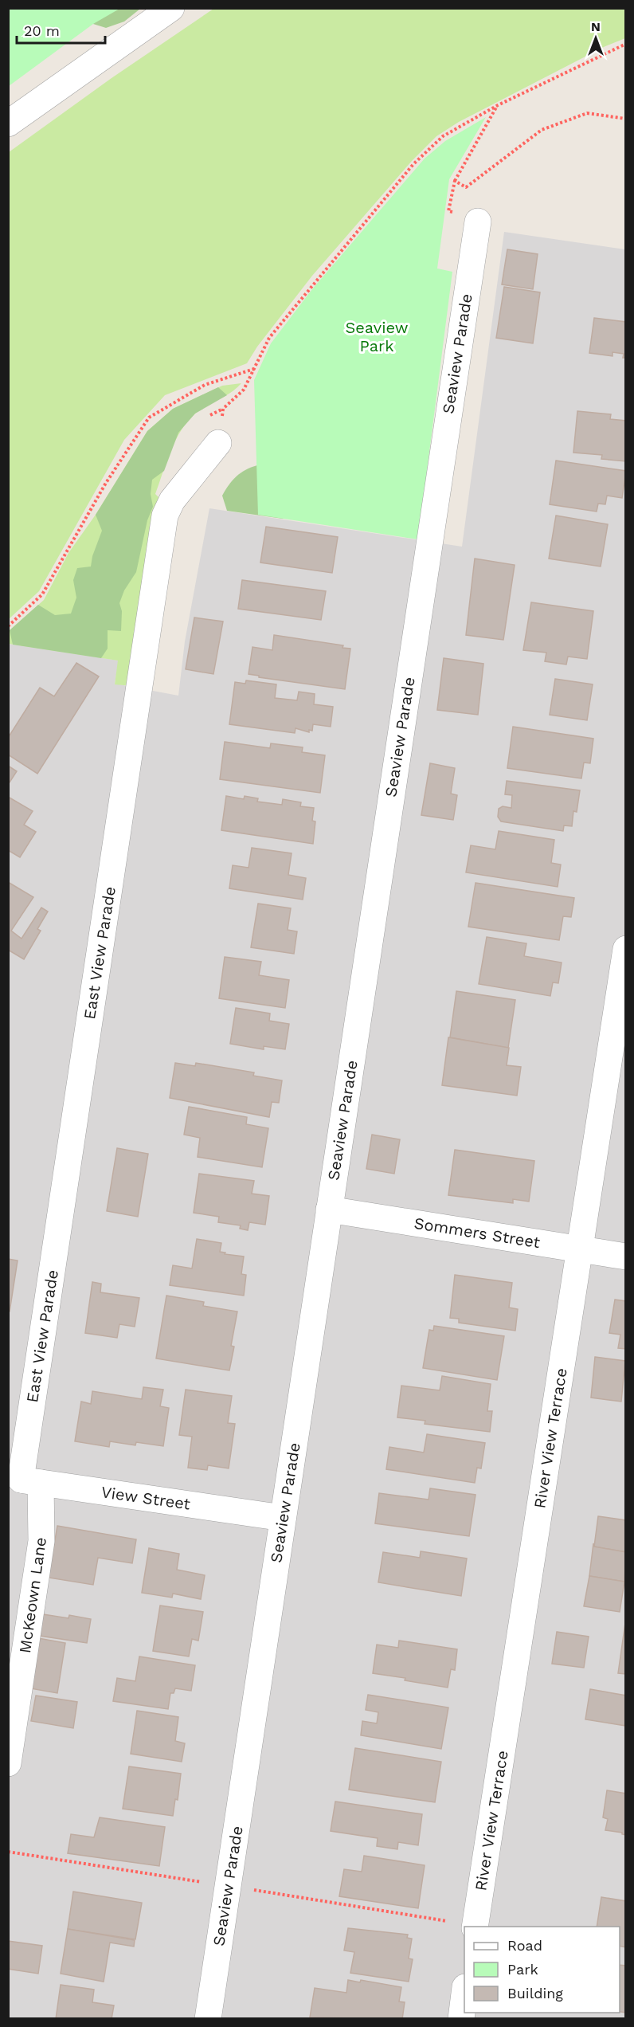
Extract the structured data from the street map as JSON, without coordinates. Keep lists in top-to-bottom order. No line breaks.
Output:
{"streets":{"street":["Seaview Parade","East View Parade","Sommers Street","River View Terrace","View Street","McKeown Lane"]},"crossings":[["Seaview Parade","Sommers Street"],["Seaview Parade","View Street"],["East View Parade","View Street"],["East View Parade","McKeown Lane"],["Sommers Street","River View Terrace"],["View Street","McKeown Lane"]],"parks":["Seaview Park"],"legend":["Road","Park","Building"],"scale_bar":"20 m","north":"top"}
